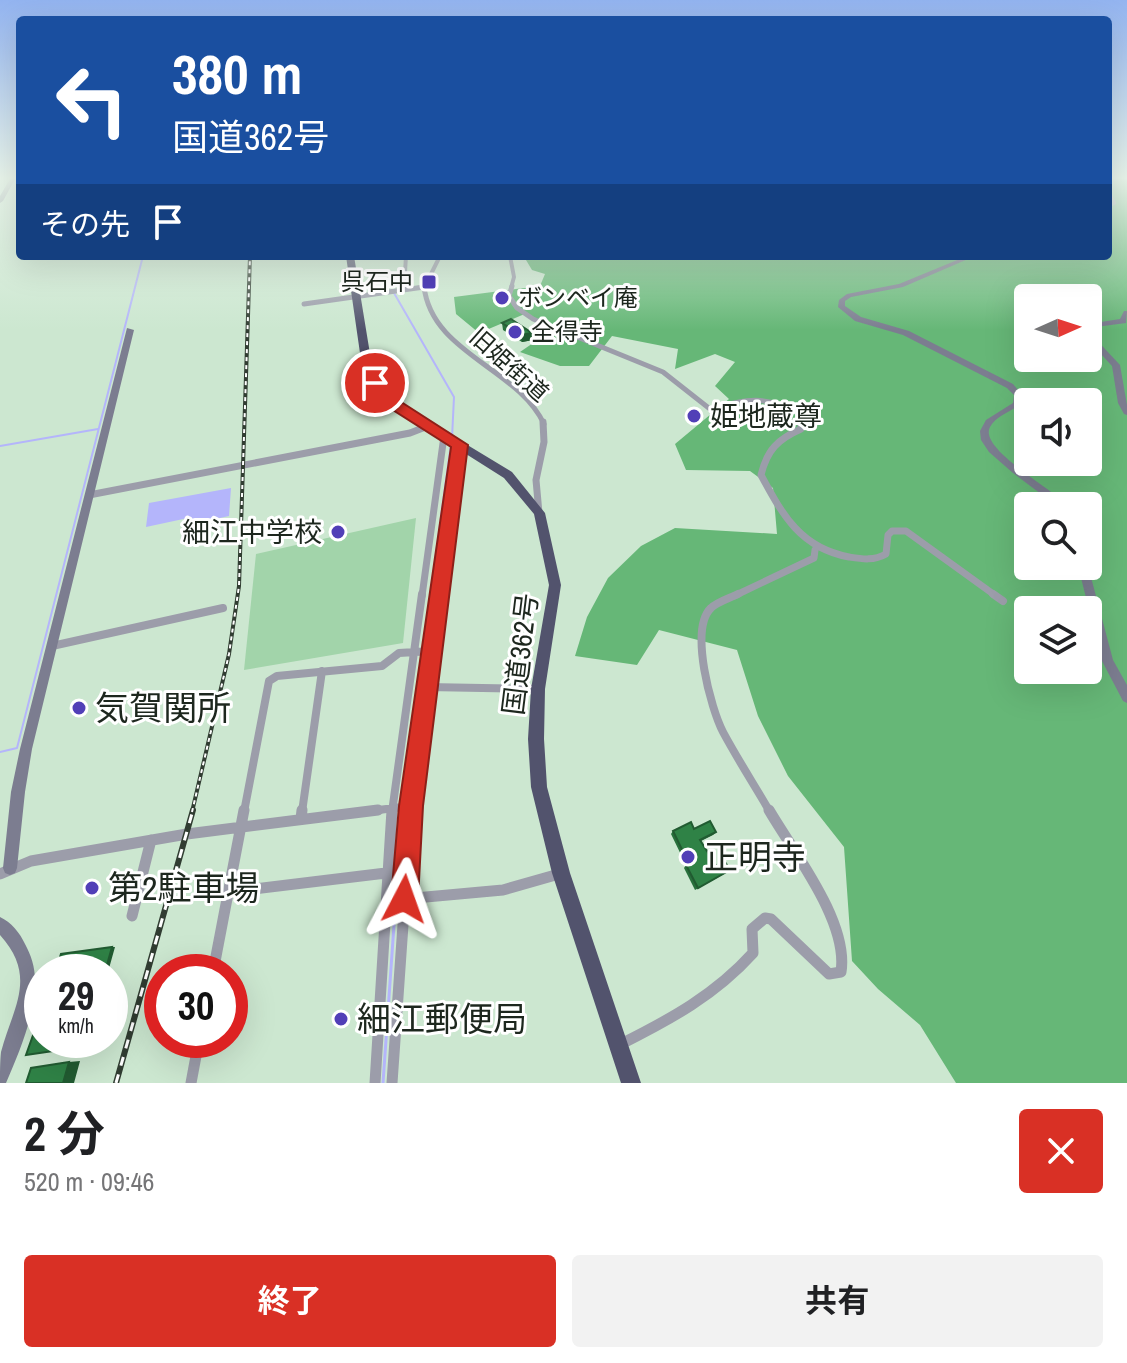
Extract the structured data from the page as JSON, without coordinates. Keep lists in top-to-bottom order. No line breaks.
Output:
{"streets":{"highway":["国道362号"],"street":["旧姫街道"]},"crossings":[["旧姫街道","国道362号"]],"places":{"transit":["呉石中"],"other":["ボンベイ庵","全得寺","姫地蔵尊","細江中学校","気賀関所","正明寺","第2駐車場","細江郵便局"]},"north":"right","page":{"turn":["380 m","国道362号"],"then":"その先","speed":"29 km/h","limit":"30","heading":["2 分","520 m · 09:46"],"buttons":["終了","共有"]}}
